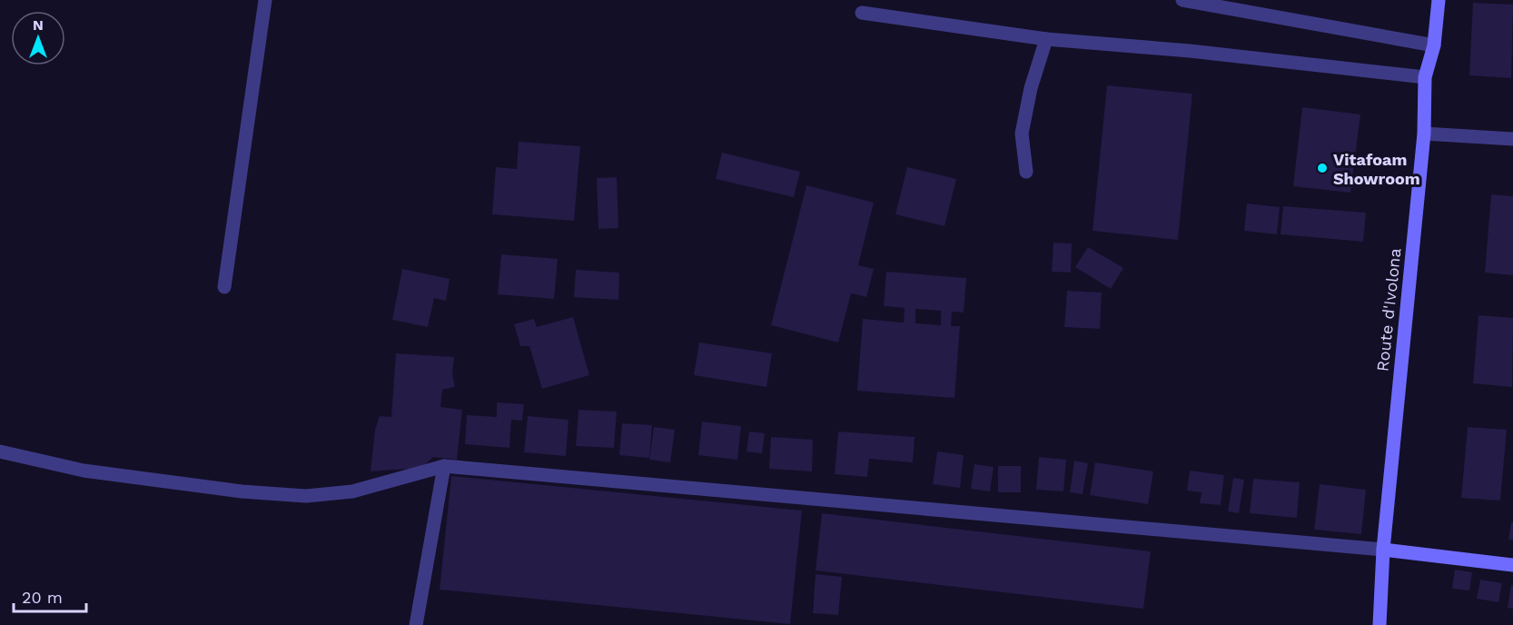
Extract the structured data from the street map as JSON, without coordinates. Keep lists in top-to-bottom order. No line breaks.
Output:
{"streets":{"main road":["Route d'Ivolona"]},"places":["Vitafoam Showroom"],"scale_bar":"20 m","north":"top"}
